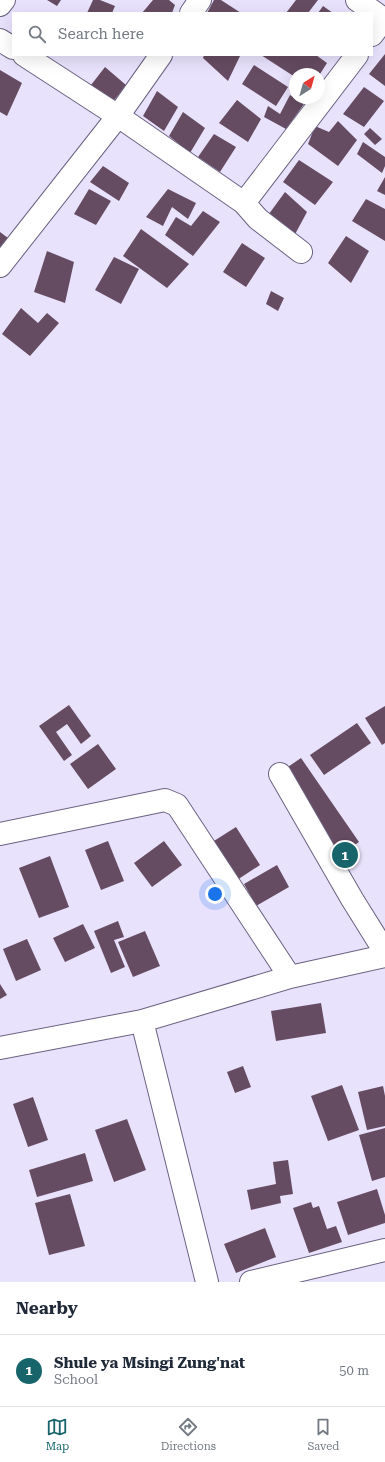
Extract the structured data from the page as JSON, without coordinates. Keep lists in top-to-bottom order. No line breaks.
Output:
{"north":"top right","page":{"search":"Search here","pins":"1","heading":"Nearby","list":[{"mark":"1","name":"Shule ya Msingi Zung'nat","note":"School","value":"50 m"}],"nav":["Map","Directions","Saved"]}}
